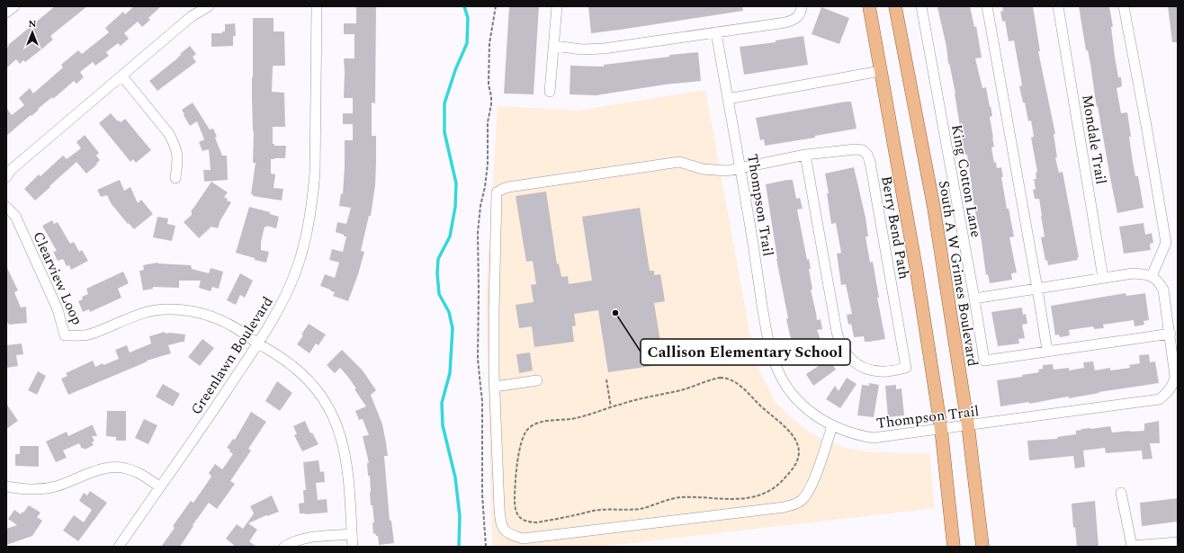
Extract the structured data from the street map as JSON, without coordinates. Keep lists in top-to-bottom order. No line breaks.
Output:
{"streets":{"main road":["South A W Grimes Boulevard"],"street":["Mondale Trail","King Cotton Lane","Thompson Trail","Berry Bend Path","Clearview Loop","Greenlawn Boulevard"]},"crossings":[["Thompson Trail","South A W Grimes Boulevard"],["Clearview Loop","Greenlawn Boulevard"]],"places":["Callison Elementary School"],"north":"top"}
